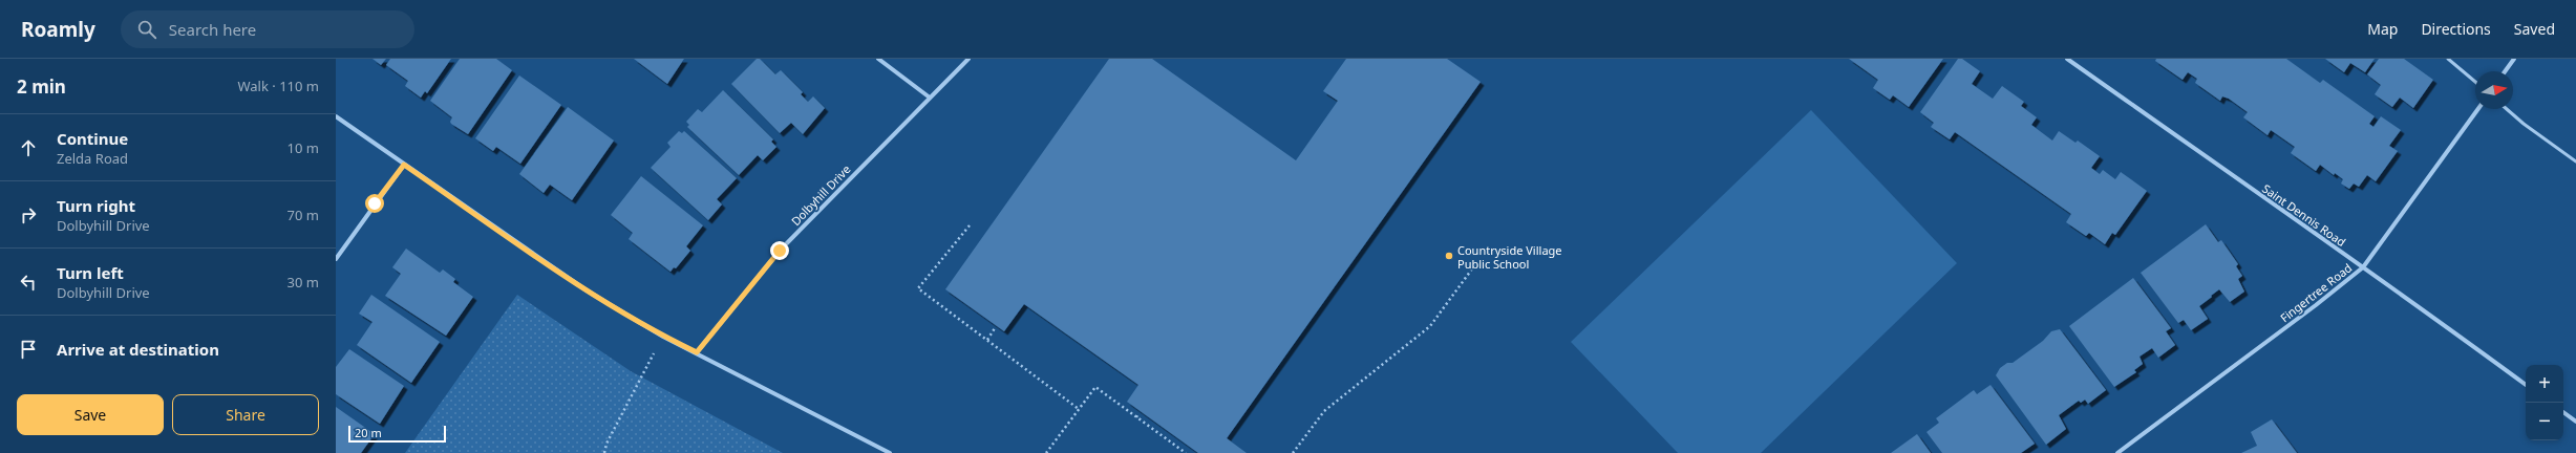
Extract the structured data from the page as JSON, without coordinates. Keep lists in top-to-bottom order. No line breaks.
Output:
{"streets":{"street":["Dolbyhill Drive","Saint Dennis Road","Fingertree Road"]},"crossings":[["Saint Dennis Road","Fingertree Road"]],"places":["Countryside Village Public School"],"scale_bar":"20 m","north":"right","page":{"header":"Roamly","search":"Search here","nav":["Map","Directions","Saved"],"heading":["2 min","Walk · 110 m"],"list":[["Continue","Zelda Road","10 m"],["Turn right","Dolbyhill Drive","70 m"],["Turn left","Dolbyhill Drive","30 m"],"Arrive at destination"],"map_buttons":["+","−"],"buttons":["Save","Share"],"scale":"20 m"}}
